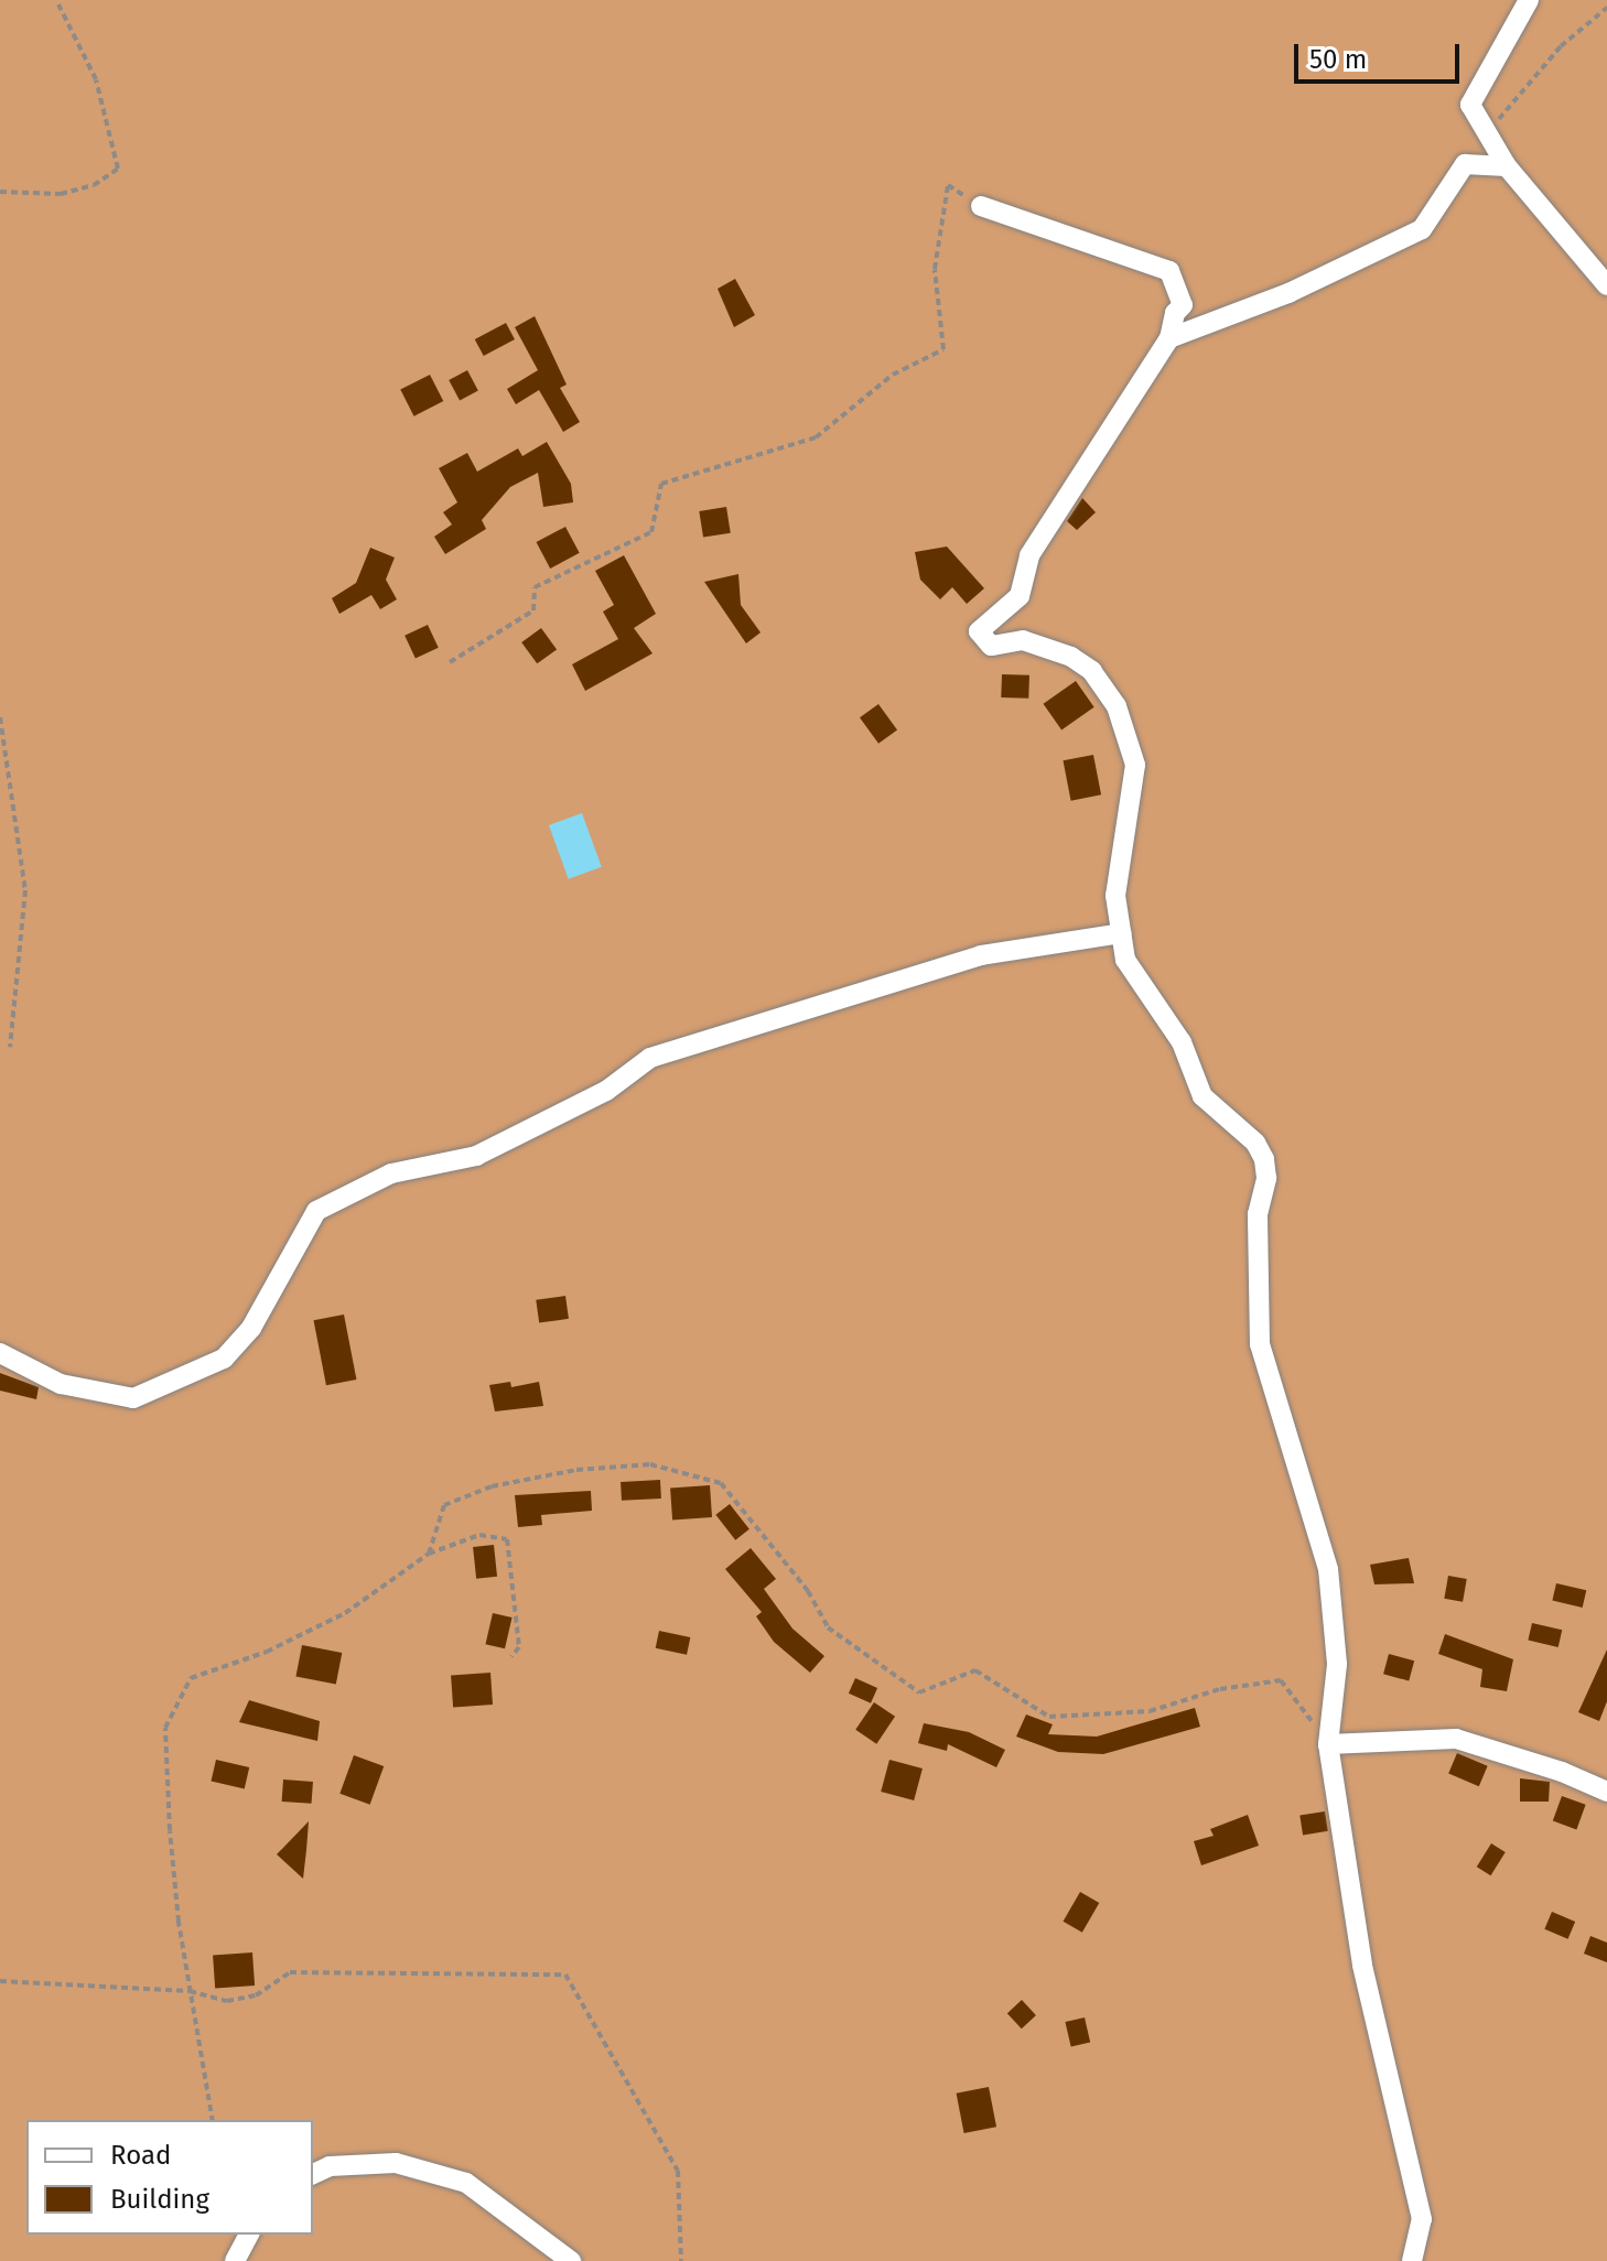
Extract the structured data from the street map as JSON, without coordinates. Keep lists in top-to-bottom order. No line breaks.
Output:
{"legend":["Road","Building"],"scale_bar":"50 m"}
